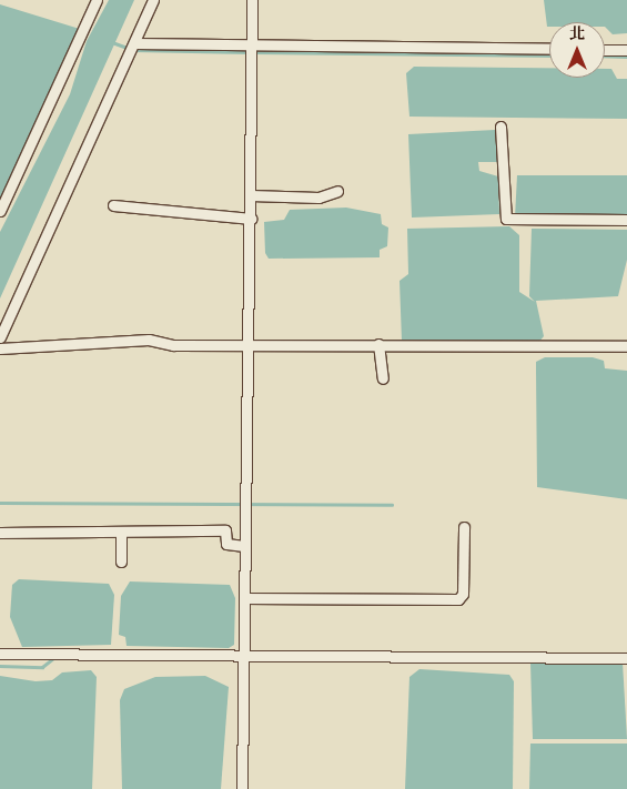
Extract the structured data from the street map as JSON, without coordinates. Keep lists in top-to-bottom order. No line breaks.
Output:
{"north":"top"}
